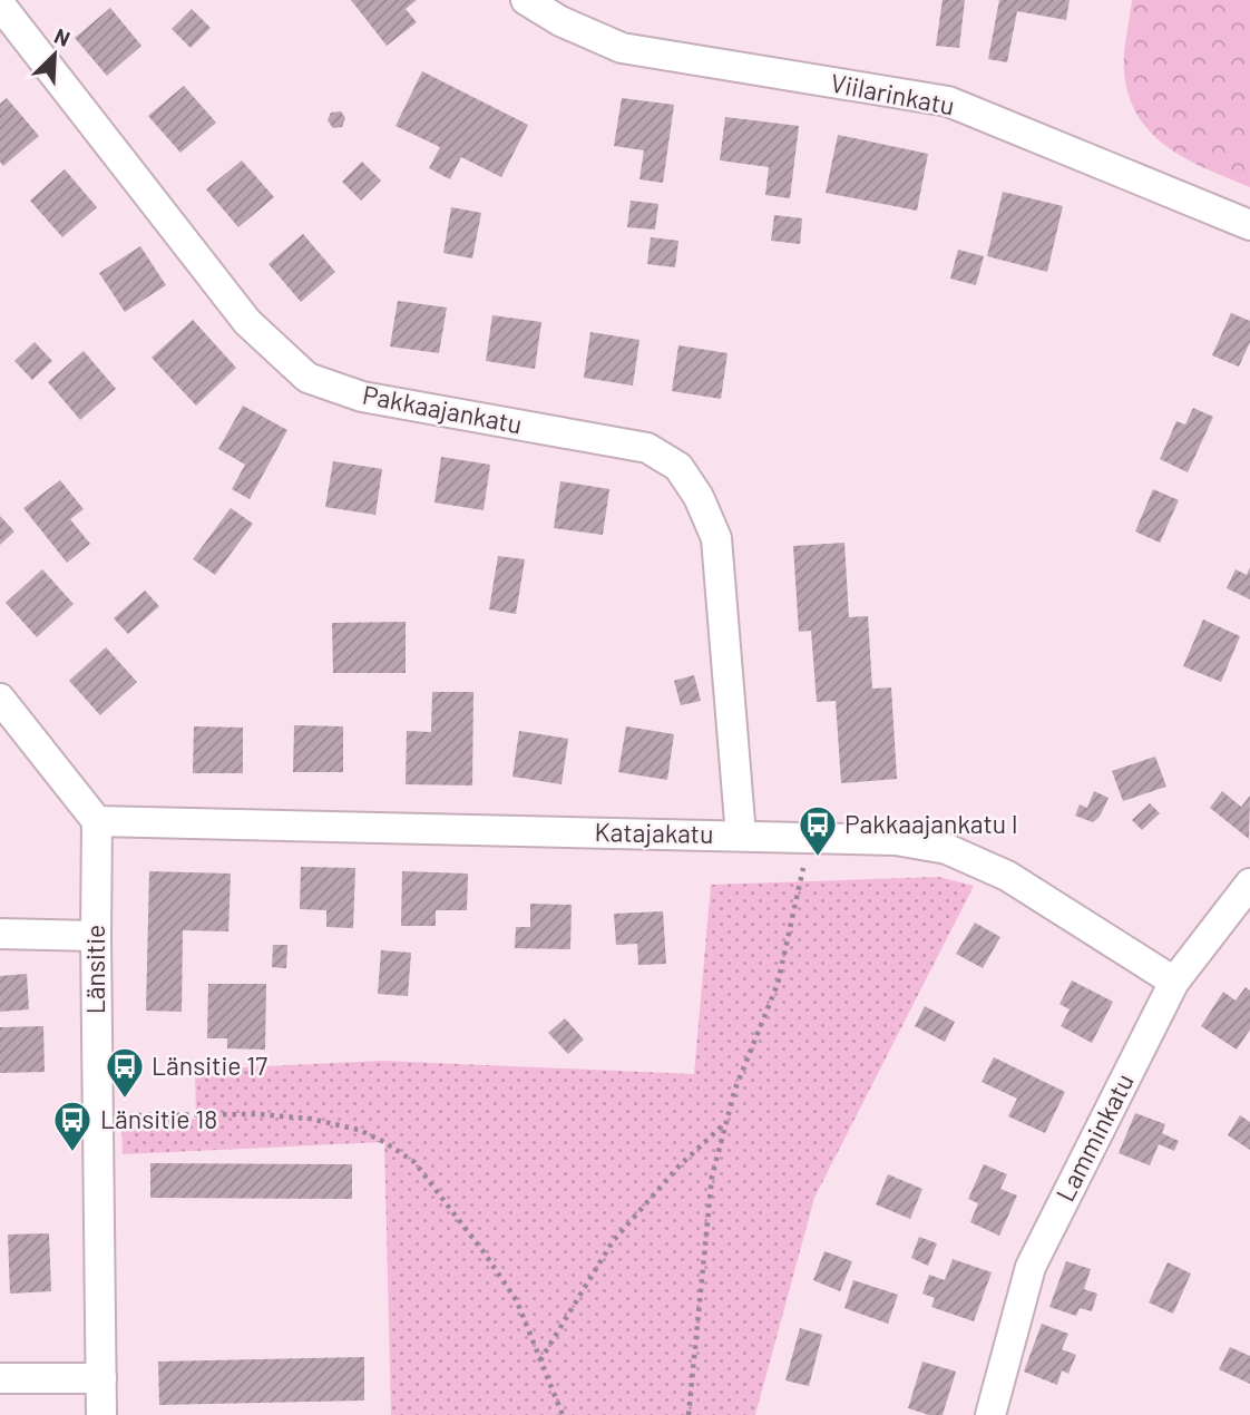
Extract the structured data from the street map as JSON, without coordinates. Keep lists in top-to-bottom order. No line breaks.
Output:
{"streets":{"street":["Viilarinkatu","Pakkaajankatu","Katajakatu","Länsitie","Lamminkatu"]},"crossings":[["Pakkaajankatu","Katajakatu"],["Katajakatu","Länsitie"],["Katajakatu","Lamminkatu"]],"places":{"bus stop":["Pakkaajankatu I","Länsitie 17","Länsitie 18"]},"north":"top right"}
